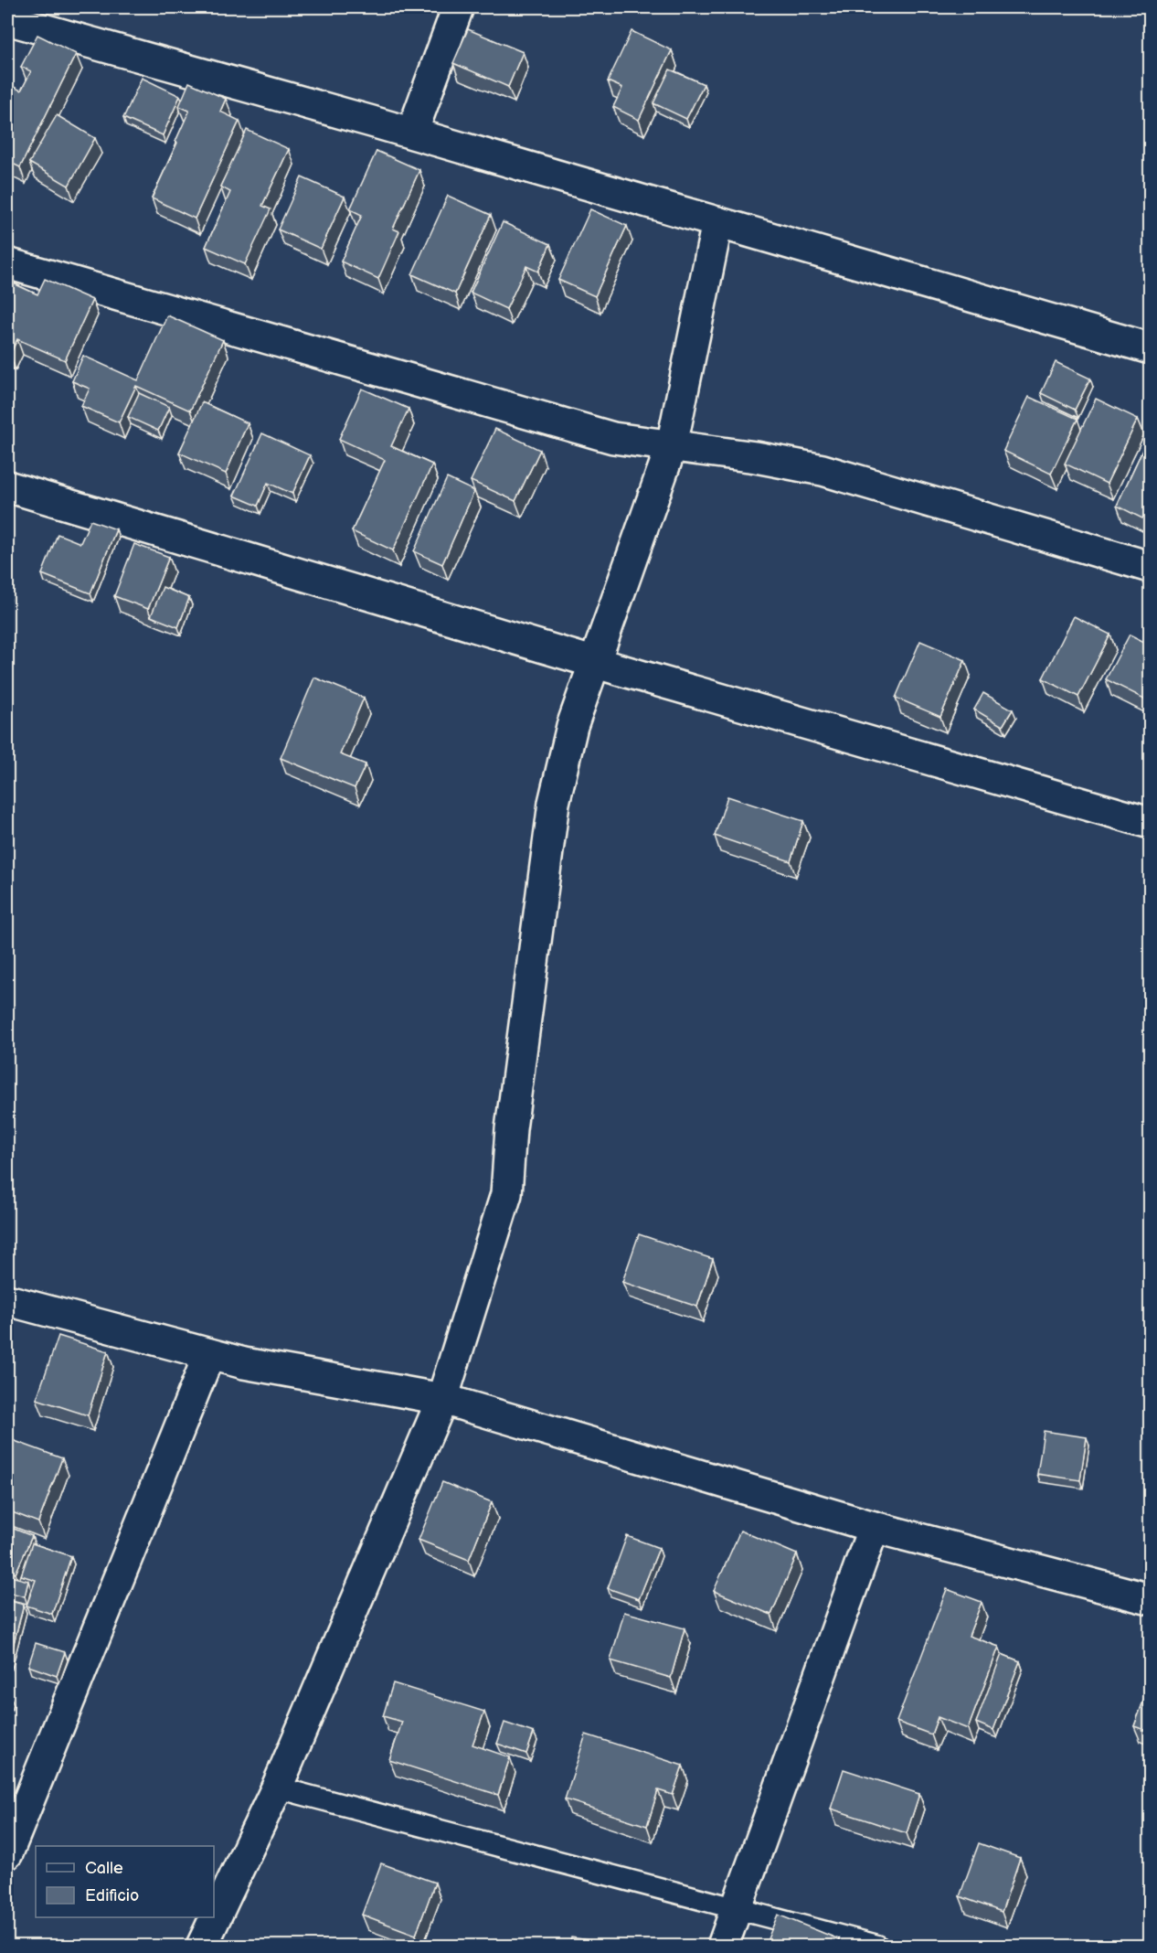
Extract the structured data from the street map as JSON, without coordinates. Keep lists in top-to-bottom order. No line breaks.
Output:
{"legend":["Calle","Edificio"]}
